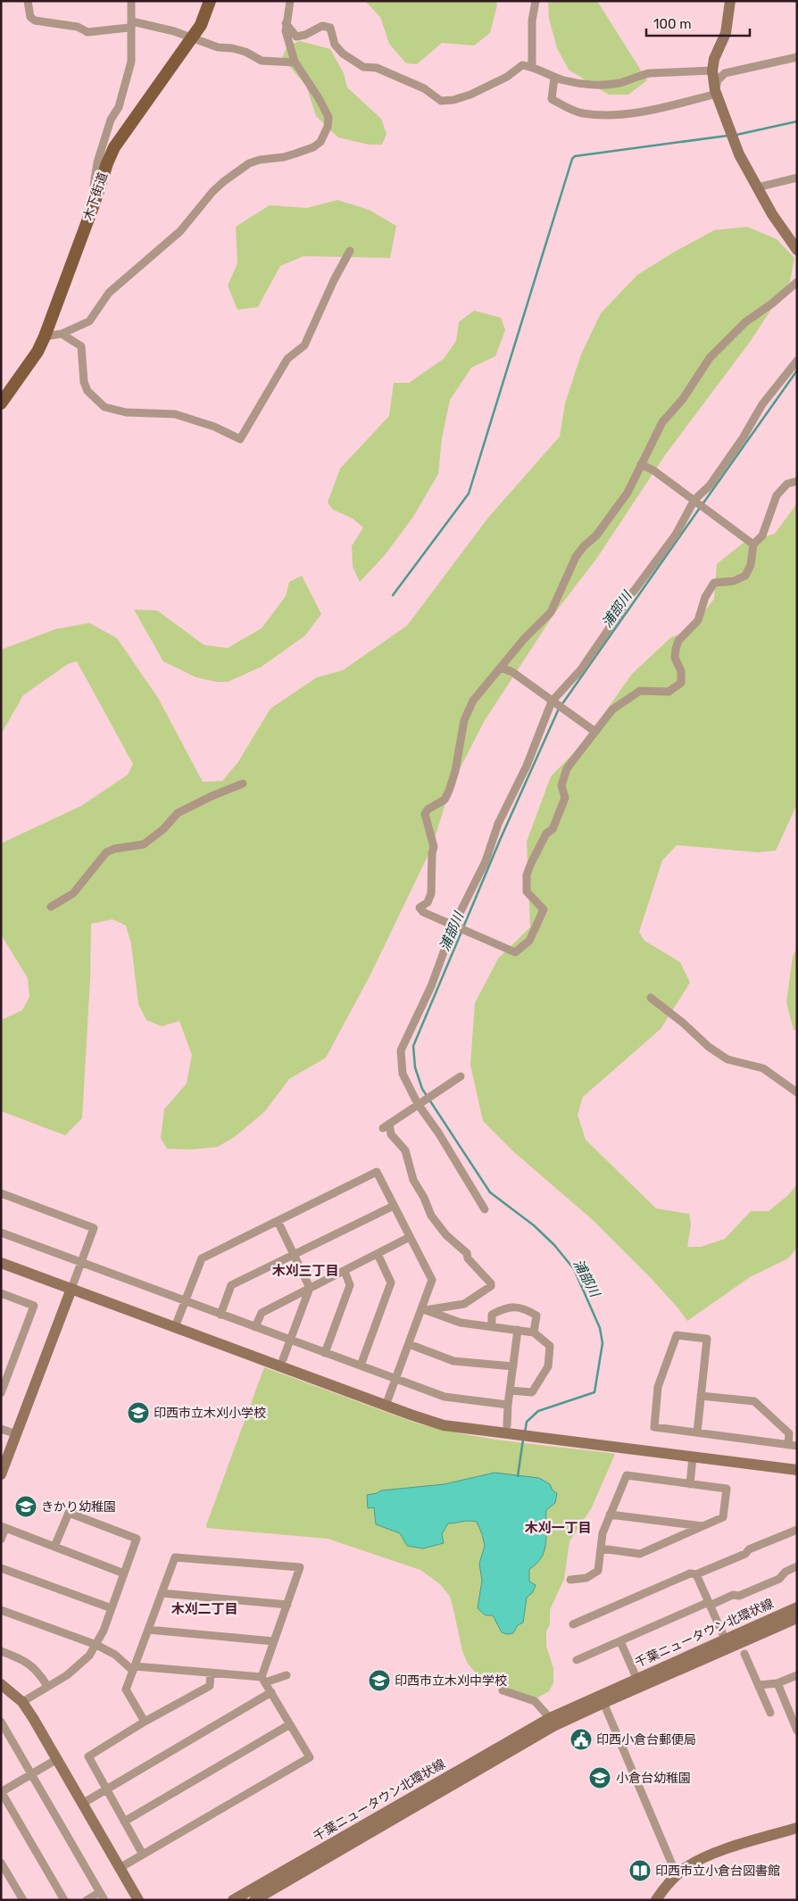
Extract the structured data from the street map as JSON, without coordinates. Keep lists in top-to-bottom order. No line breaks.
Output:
{"streets":{"main road":["木下街道"],"street":["千葉ニュータウン北環状線"]},"districts":["木刈三丁目","木刈一丁目","木刈二丁目"],"water":["浦部川"],"places":{"school or university":["印西市立木刈小学校","きかり幼稚園","印西市立木刈中学校","小倉台幼稚園"],"public building":["印西小倉台郵便局"],"library":["印西市立小倉台図書館"]},"scale_bar":"100 m"}
